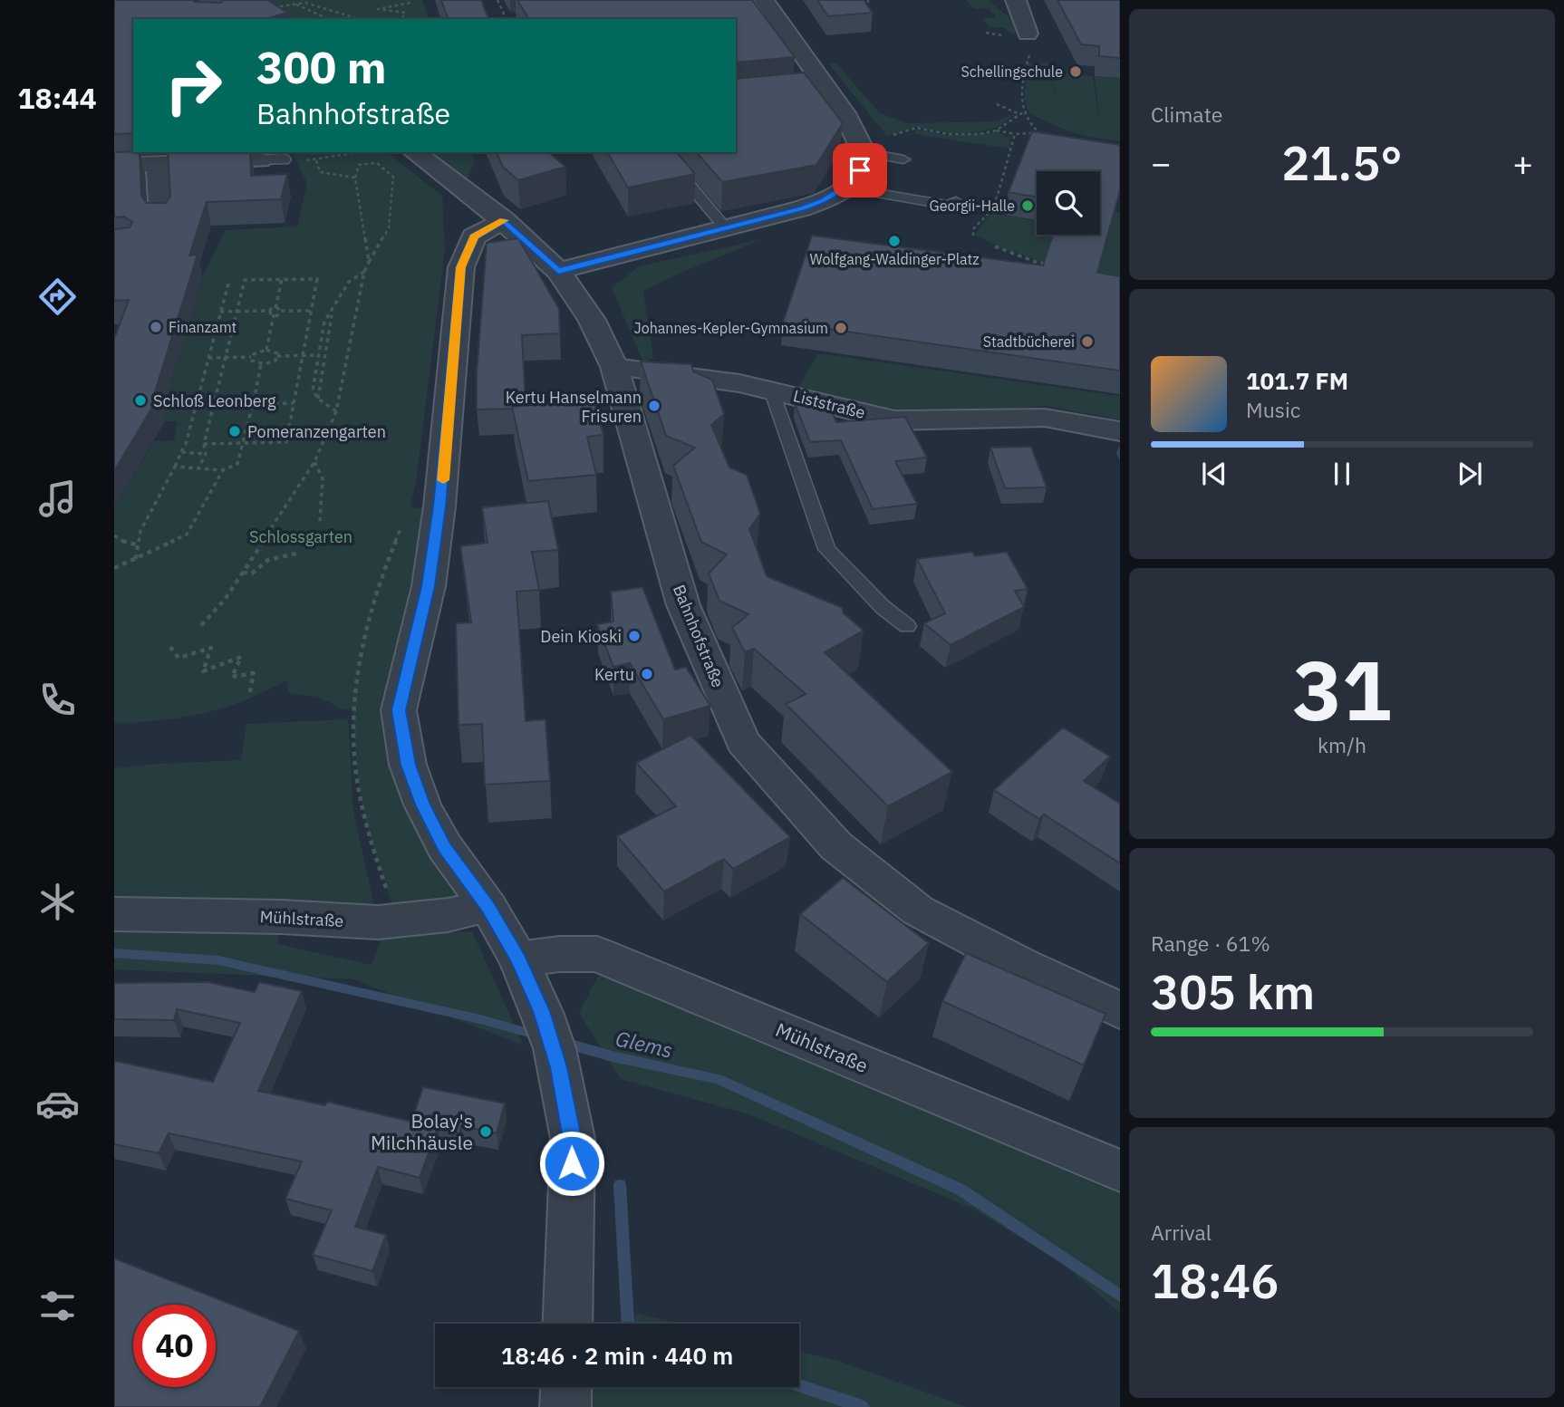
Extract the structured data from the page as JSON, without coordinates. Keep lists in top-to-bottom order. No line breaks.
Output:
{"streets":{"street":["Liststraße","Bahnhofstraße","Mühlstraße"]},"crossings":[["Liststraße","Bahnhofstraße"]],"water":["Glems"],"parks":["Schlossgarten"],"places":["Schellingschule","Georgii-Halle","Wolfgang-Waldinger-Platz","Finanzamt","Johannes-Kepler-Gymnasium","Stadtbücherei","Schloß Leonberg","Kertu Hanselmann Frisuren","Pomeranzengarten","Dein Kioski","Kertu","Bolay's Milchhäusle"],"page":{"tabs":"18:44","tile":["Climate",["31","km/h"],["Range · 61%","305 km"],["Arrival","18:46"]],"turn":["300 m","Bahnhofstraße"],"heat":["−","21.5°","+"],"song":["101.7 FM","Music"],"limit":"40","trip":"18:46 · 2 min · 440 m"}}
